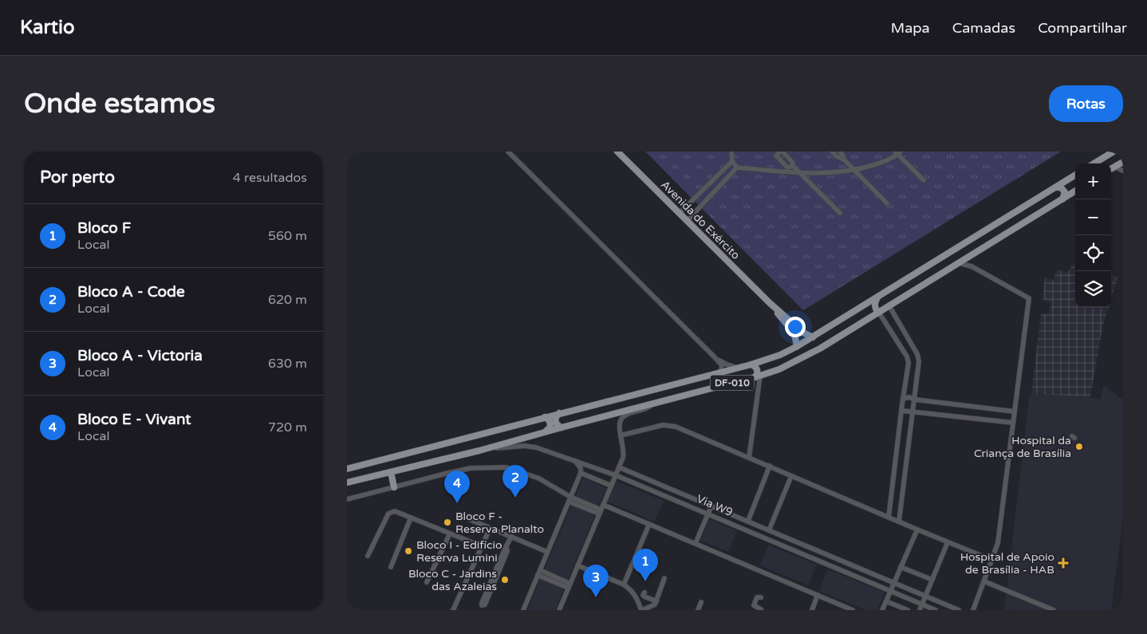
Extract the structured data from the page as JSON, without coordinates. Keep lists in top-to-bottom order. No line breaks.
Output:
{"streets":{"main road":["Avenida do Exército","DF-010"],"street":["Via W9"]},"crossings":[["Avenida do Exército","DF-010"],["DF-010","Via W9"]],"places":{"other":["Hospital da Criança de Brasília","Bloco F - Reserva Planalto","Bloco I - Edifício Reserva Lumini","Bloco C - Jardins das Azaleias"],"health":["Hospital de Apoio de Brasília - HAB"]},"page":{"header":"Kartio","nav":["Mapa","Camadas","Compartilhar"],"buttons":"Rotas","title":"Onde estamos","heading":["Por perto","4 resultados"],"map_buttons":["+","−"],"list":[{"mark":"1","name":"Bloco F","note":"Local","value":"560 m"},{"mark":"2","name":"Bloco A - Code","note":"Local","value":"620 m"},{"mark":"3","name":"Bloco A - Victoria","note":"Local","value":"630 m"},{"mark":"4","name":"Bloco E - Vivant","note":"Local","value":"720 m"}],"pins":["2","4","1","3"]}}
